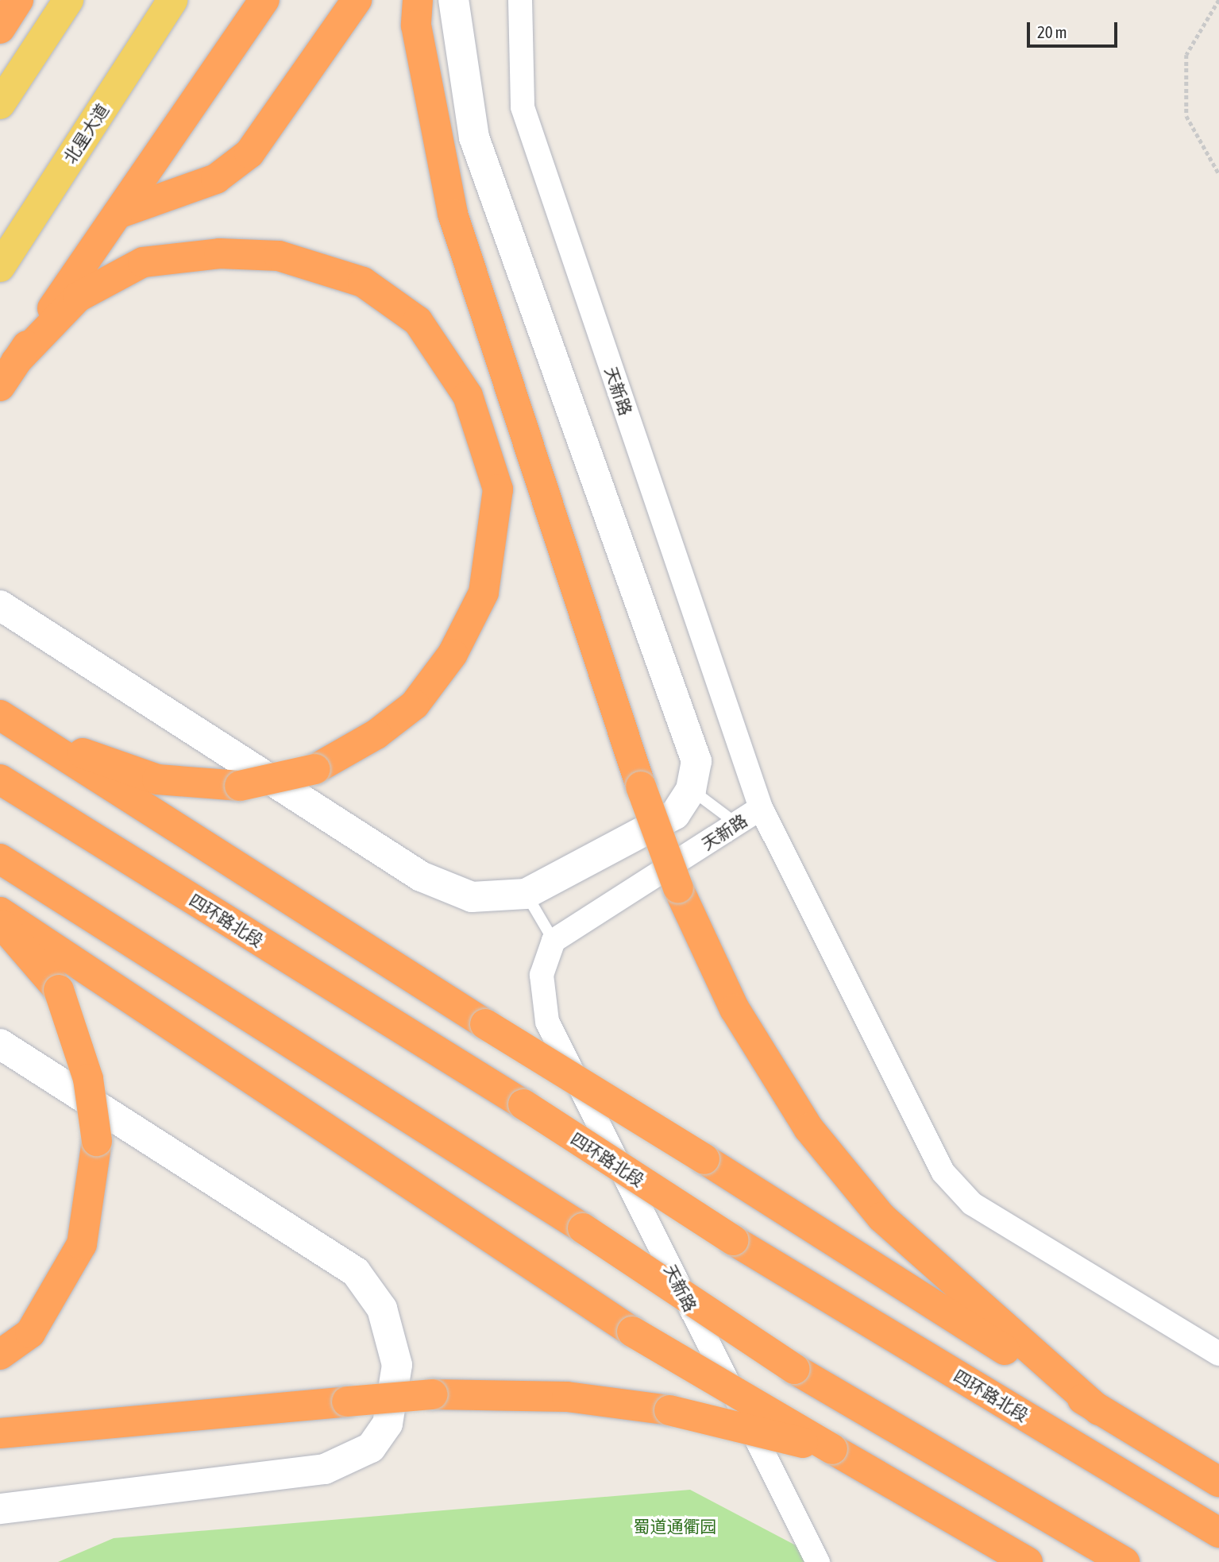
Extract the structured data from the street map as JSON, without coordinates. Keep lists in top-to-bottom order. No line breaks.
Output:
{"streets":{"highway":["四环路北段"],"main road":["北星大道"],"street":["天新路"]},"parks":["蜀道通衢园"],"scale_bar":"20 m"}
